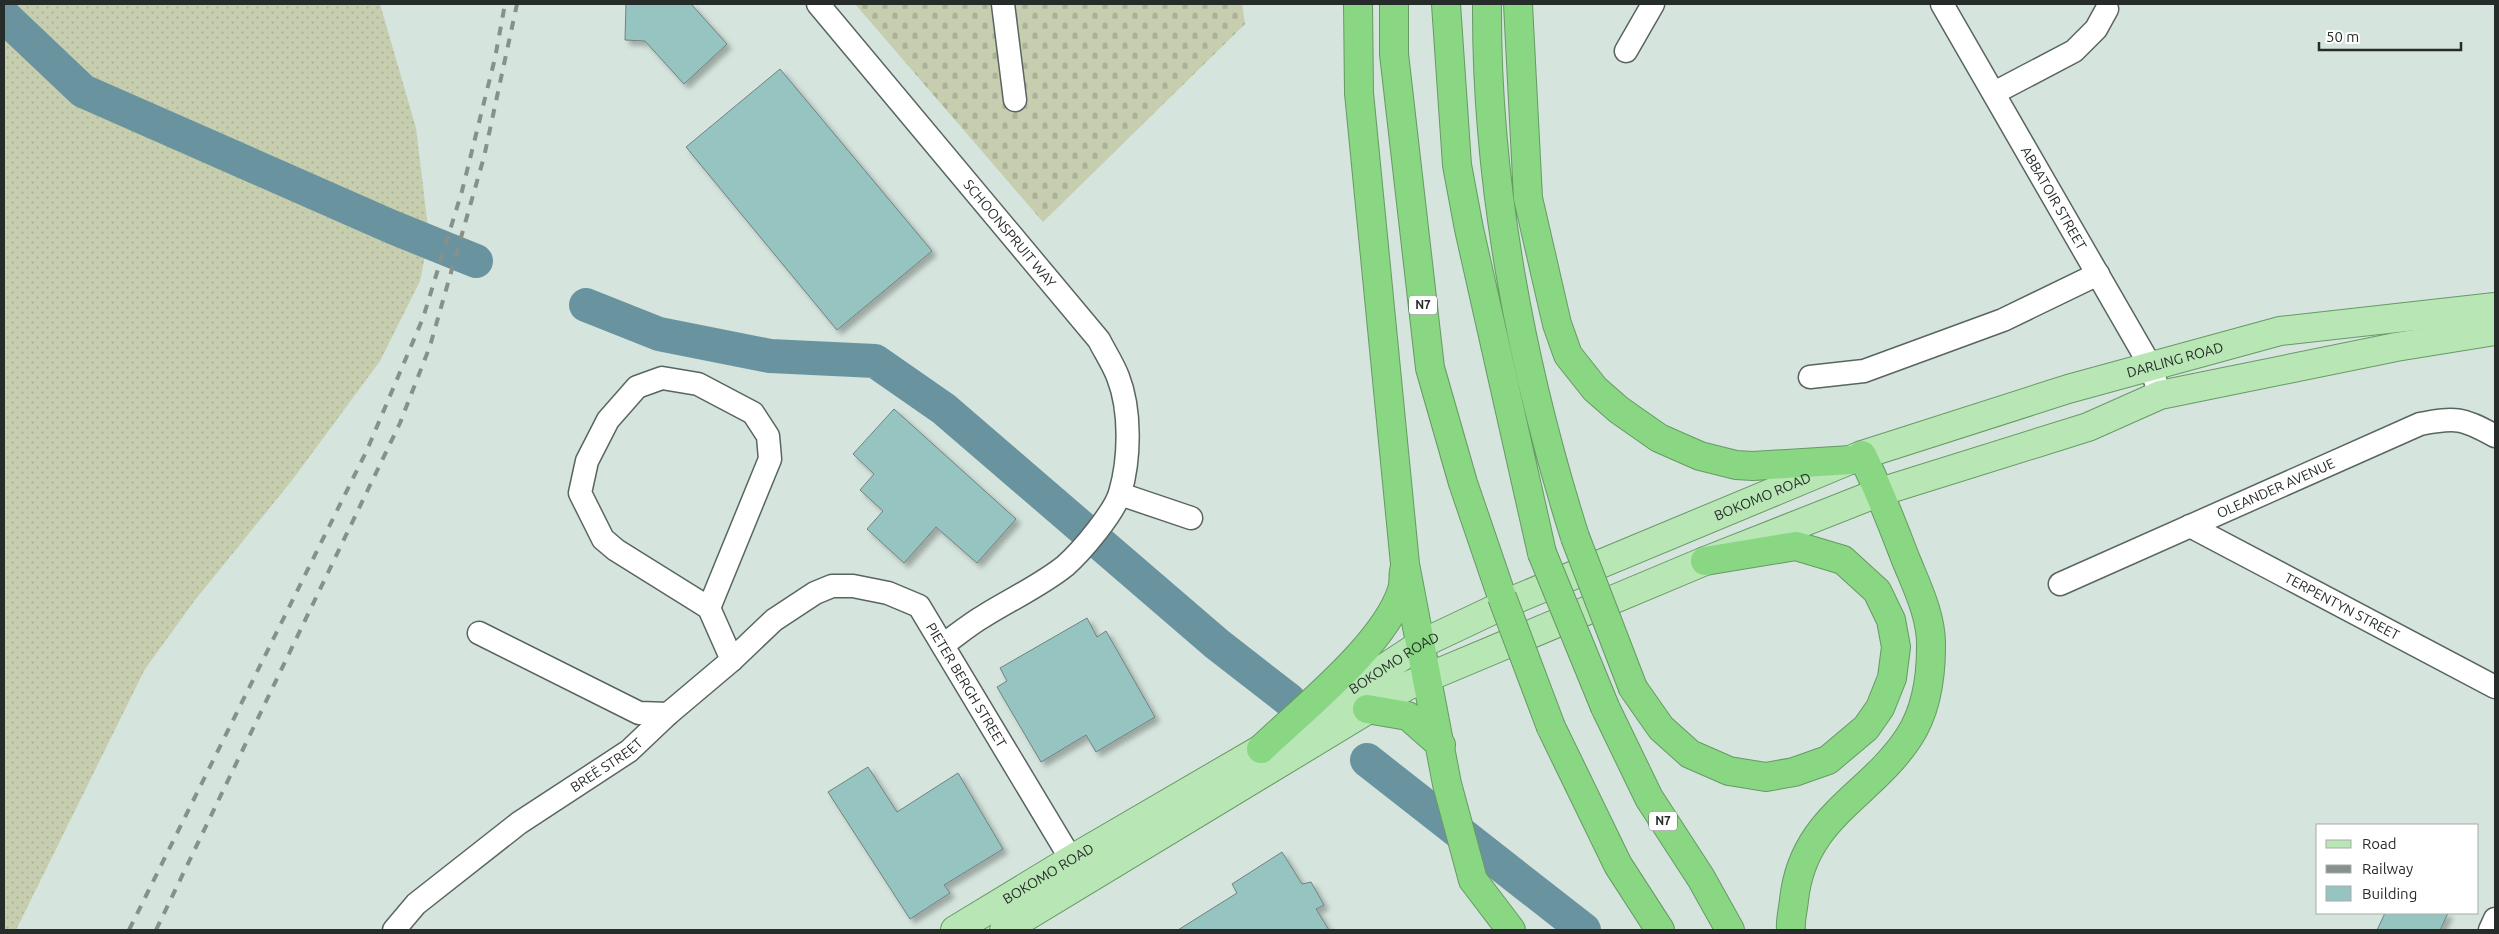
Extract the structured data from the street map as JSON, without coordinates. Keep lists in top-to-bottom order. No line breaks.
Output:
{"streets":{"highway":["N7"],"main road":["DARLING ROAD","BOKOMO ROAD"],"street":["ABBATOIR STREET","SCHOONSPRUIT WAY","OLEANDER AVENUE","TERPENTYN STREET","PIETER BERGH STREET","BREË STREET"]},"crossings":[["ABBATOIR STREET","DARLING ROAD"],["SCHOONSPRUIT WAY","PIETER BERGH STREET"],["DARLING ROAD","BOKOMO ROAD"],["OLEANDER AVENUE","TERPENTYN STREET"],["BOKOMO ROAD","PIETER BERGH STREET"],["PIETER BERGH STREET","BREË STREET"]],"legend":["Road","Railway","Building"],"scale_bar":"50 m"}
